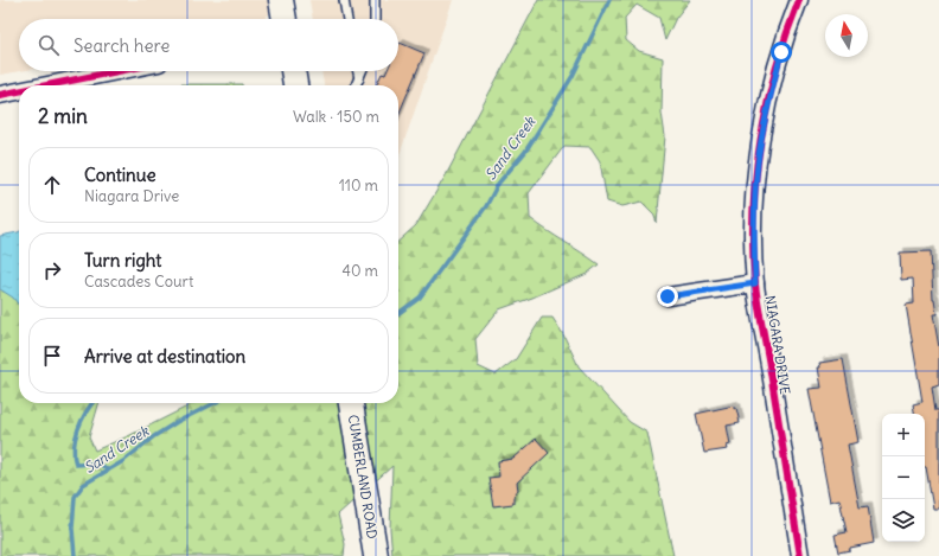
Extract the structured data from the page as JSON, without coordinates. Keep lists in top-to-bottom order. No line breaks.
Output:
{"streets":{"main road":["CUMBERLAND ROAD"],"street":["NIAGARA DRIVE"]},"water":["Sand Creek"],"north":"top","page":{"search":"Search here","heading":["2 min","Walk · 150 m"],"list":[["Continue","Niagara Drive","110 m"],["Turn right","Cascades Court","40 m"],"Arrive at destination"],"map_buttons":["+","−"]}}
